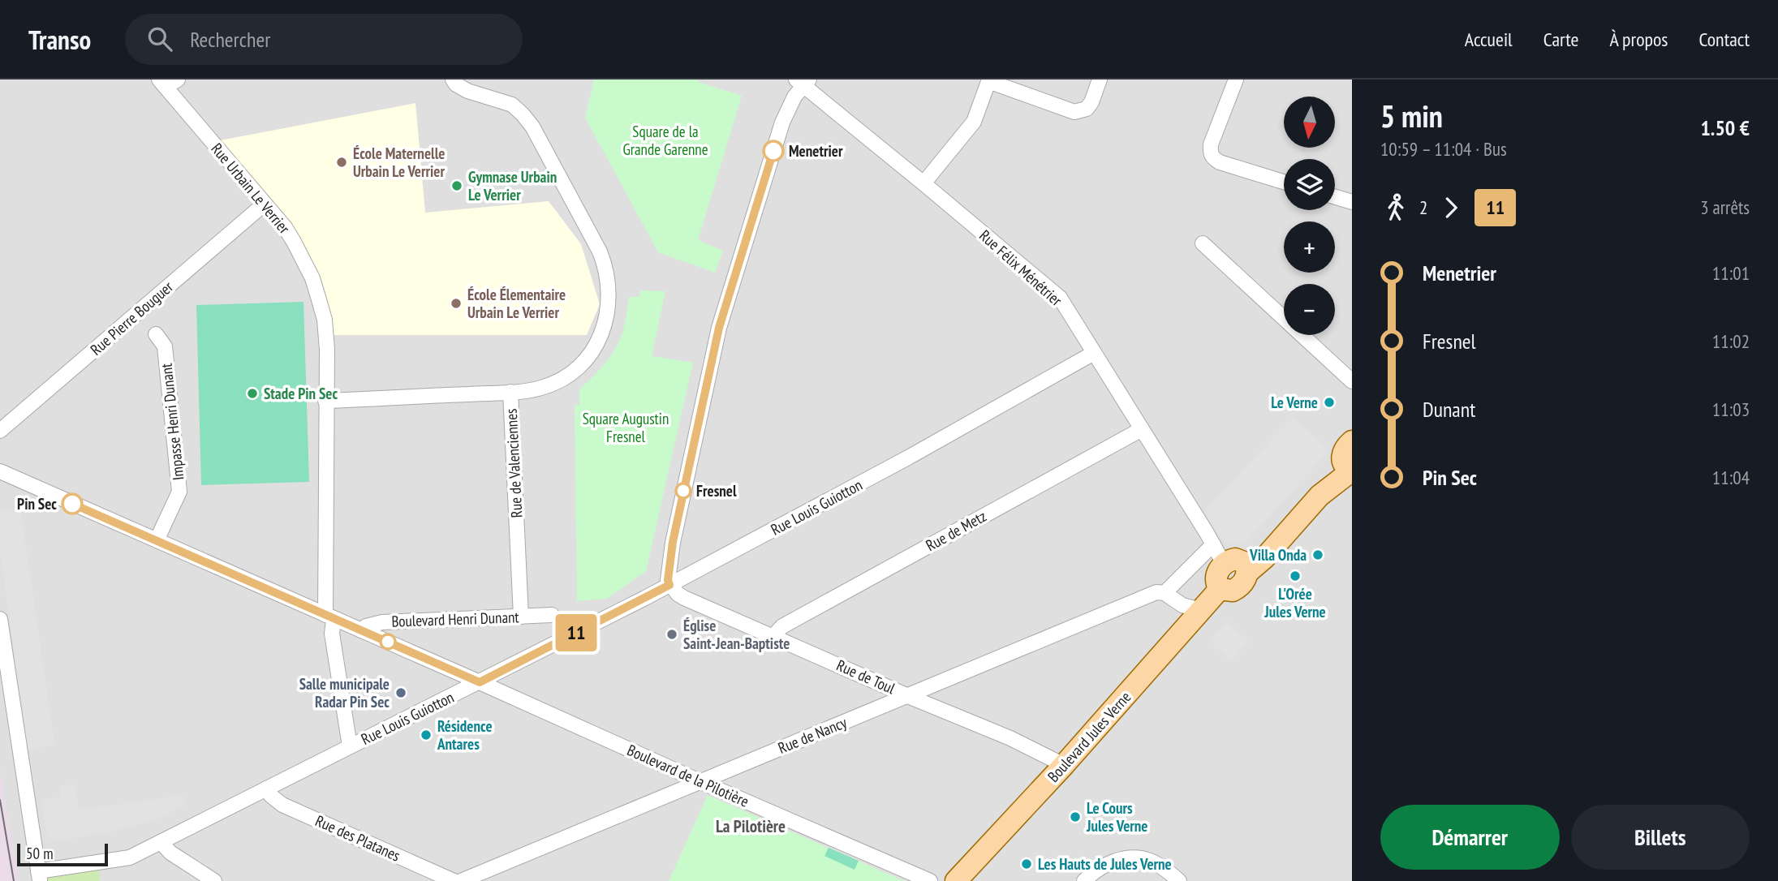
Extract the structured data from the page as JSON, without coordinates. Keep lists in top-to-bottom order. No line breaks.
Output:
{"streets":{"main road":["Boulevard Jules Verne"],"street":["Rue Urbain Le Verrier","Rue Félix Ménétrier","Rue Pierre Bouguer","Impasse Henri Dunant","Rue de Valenciennes","Rue Louis Guiotton","Rue de Metz","Boulevard Henri Dunant","Rue de Toul","Rue de Nancy","Boulevard de la Pilotière","Rue des Platanes"]},"crossings":[["Rue Urbain Le Verrier","Rue Pierre Bouguer"],["Rue Urbain Le Verrier","Rue de Valenciennes"],["Rue Urbain Le Verrier","Rue Louis Guiotton"],["Rue Urbain Le Verrier","Boulevard Henri Dunant"],["Rue Félix Ménétrier","Rue Louis Guiotton"],["Rue Félix Ménétrier","Rue de Metz"],["Rue Félix Ménétrier","Rue de Nancy"],["Rue Félix Ménétrier","Boulevard Jules Verne"],["Impasse Henri Dunant","Boulevard Henri Dunant"],["Rue de Valenciennes","Boulevard Henri Dunant"],["Rue Louis Guiotton","Boulevard Henri Dunant"],["Rue Louis Guiotton","Rue de Toul"],["Rue Louis Guiotton","Boulevard de la Pilotière"],["Rue Louis Guiotton","Rue des Platanes"],["Rue de Metz","Rue de Toul"],["Boulevard Henri Dunant","Boulevard de la Pilotière"],["Rue de Toul","Rue de Nancy"],["Rue de Toul","Boulevard Jules Verne"],["Rue de Nancy","Boulevard de la Pilotière"]],"districts":["La Pilotière"],"parks":["Square de la Grande Garenne","Square Augustin Fresnel"],"places":["Menetrier","École Maternelle Urbain Le Verrier","Gymnase Urbain Le Verrier","École Élementaire Urbain Le Verrier","Stade Pin Sec","Le Verne","Fresnel","Pin Sec","Villa Onda","L'Orée Jules Verne","Église Saint-Jean-Baptiste","Salle municipale Radar Pin Sec","Résidence Antares","Le Cours Jules Verne","Les Hauts de Jules Verne"],"lines":["bus line 11"],"scale_bar":"50 m","north":"bottom","page":{"header":"Transo","search":"Rechercher","nav":["Accueil","Carte","À propos","Contact"],"on_map":"11","heading":["5 min","10:59 – 11:04 · Bus","1.50 €"],"map_buttons":["+","−"],"legs":["2","11","3 arrêts"],"list":[{"name":"Menetrier","value":"11:01"},{"name":"Fresnel","value":"11:02"},{"name":"Dunant","value":"11:03"},{"name":"Pin Sec","value":"11:04"}],"buttons":["Démarrer","Billets"],"scale":"50 m"}}
